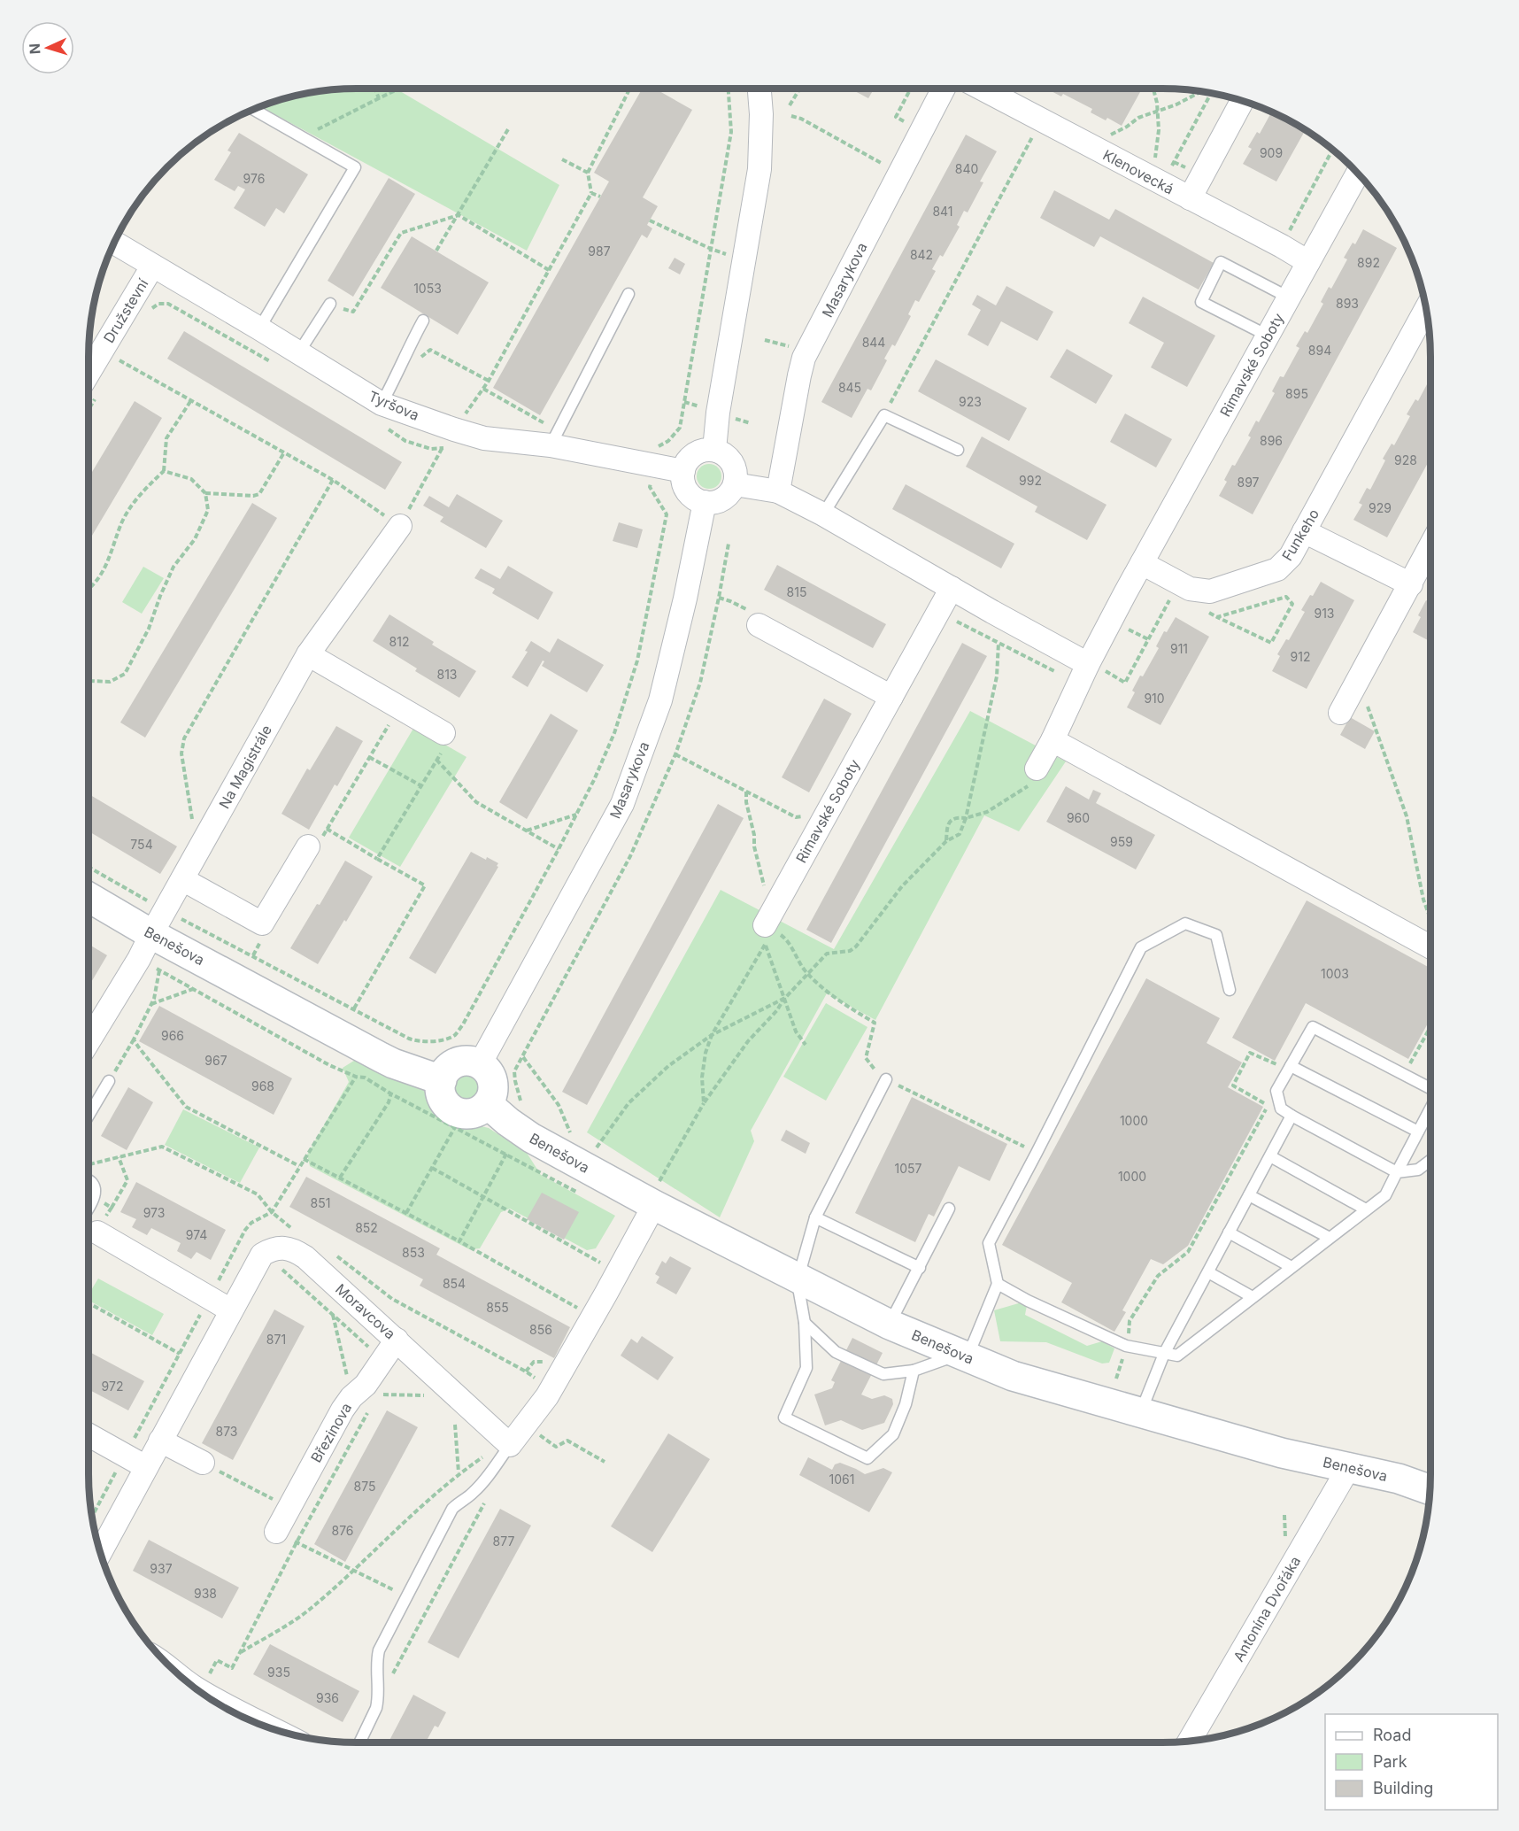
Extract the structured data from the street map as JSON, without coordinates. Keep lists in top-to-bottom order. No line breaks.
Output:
{"streets":{"street":["Klenovecká","Masarykova","Družstevní","Rimavské Soboty","Tyršova","Funkeho","Na Magistrále","Benešova","Moravcova","Březinova","Antonína Dvořáka"]},"crossings":[["Klenovecká","Rimavské Soboty"],["Masarykova","Tyršova"],["Masarykova","Benešova"],["Družstevní","Tyršova"],["Rimavské Soboty","Funkeho"],["Na Magistrále","Benešova"],["Benešova","Antonína Dvořáka"],["Moravcova","Březinova"]],"house_numbers":["909","840","976","841","987","842","892","1053","893","844","894","845","895","923","896","928","992","897","929","815","913","812","911","912","813","910","960","959","754","1003","966","967","968","1000","1057","1000","851","973","852","974","853","854","855","856","871","972","873","1061","875","876","877","937","938","935","936"],"legend":["Road","Park","Building"],"north":"left"}
